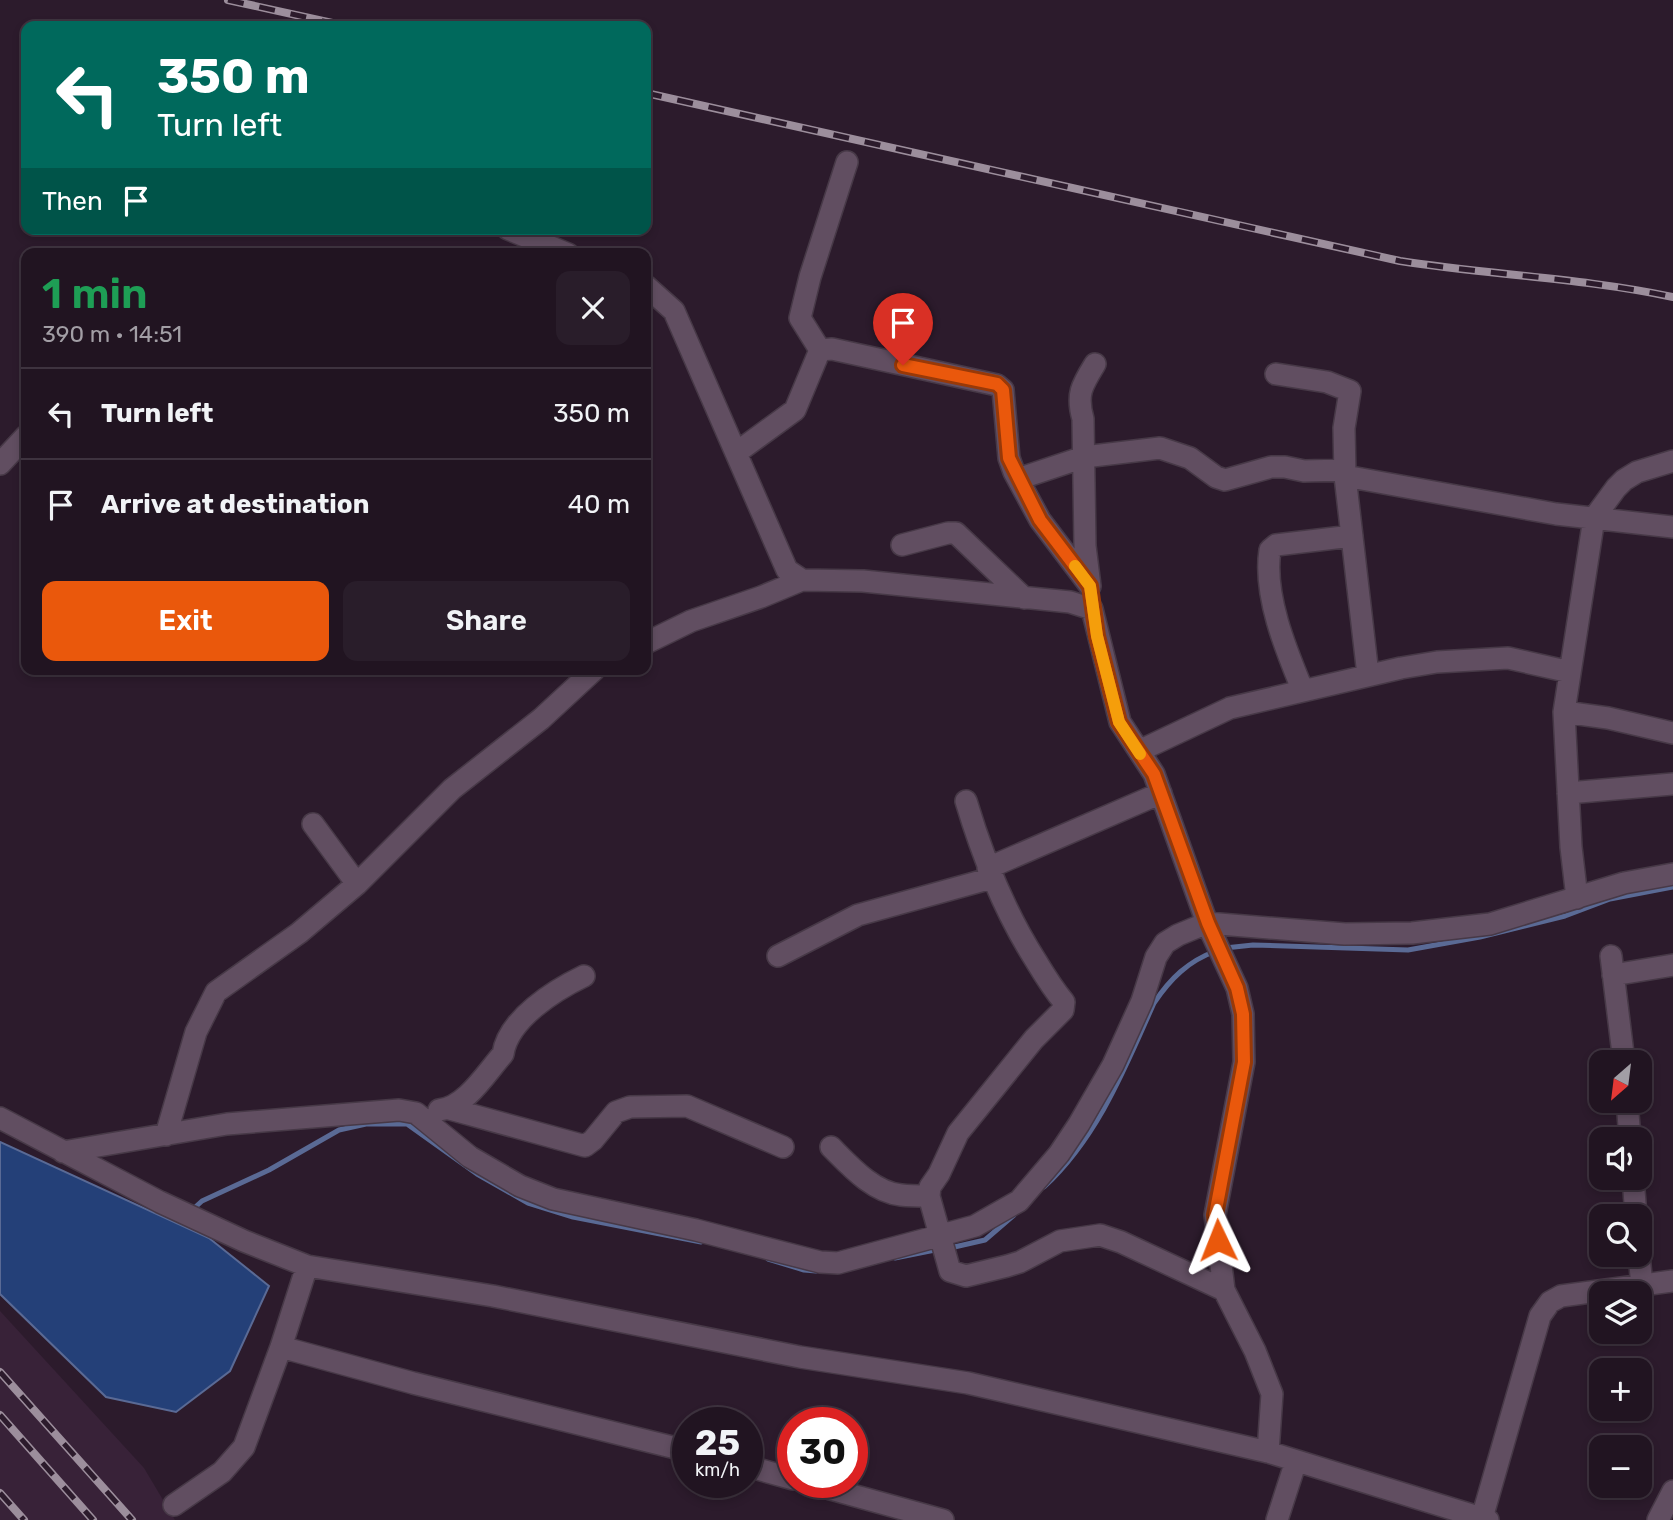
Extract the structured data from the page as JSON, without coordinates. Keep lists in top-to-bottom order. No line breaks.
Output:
{"north":"bottom left","page":{"turn":["350 m","Turn left"],"then":"Then","heading":["1 min","390 m · 14:51"],"list":[{"name":"Turn left","value":"350 m"},{"name":"Arrive at destination","value":"40 m"}],"buttons":["Exit","Share"],"map_buttons":["+","−"],"speed":"25 km/h","limit":"30"}}
